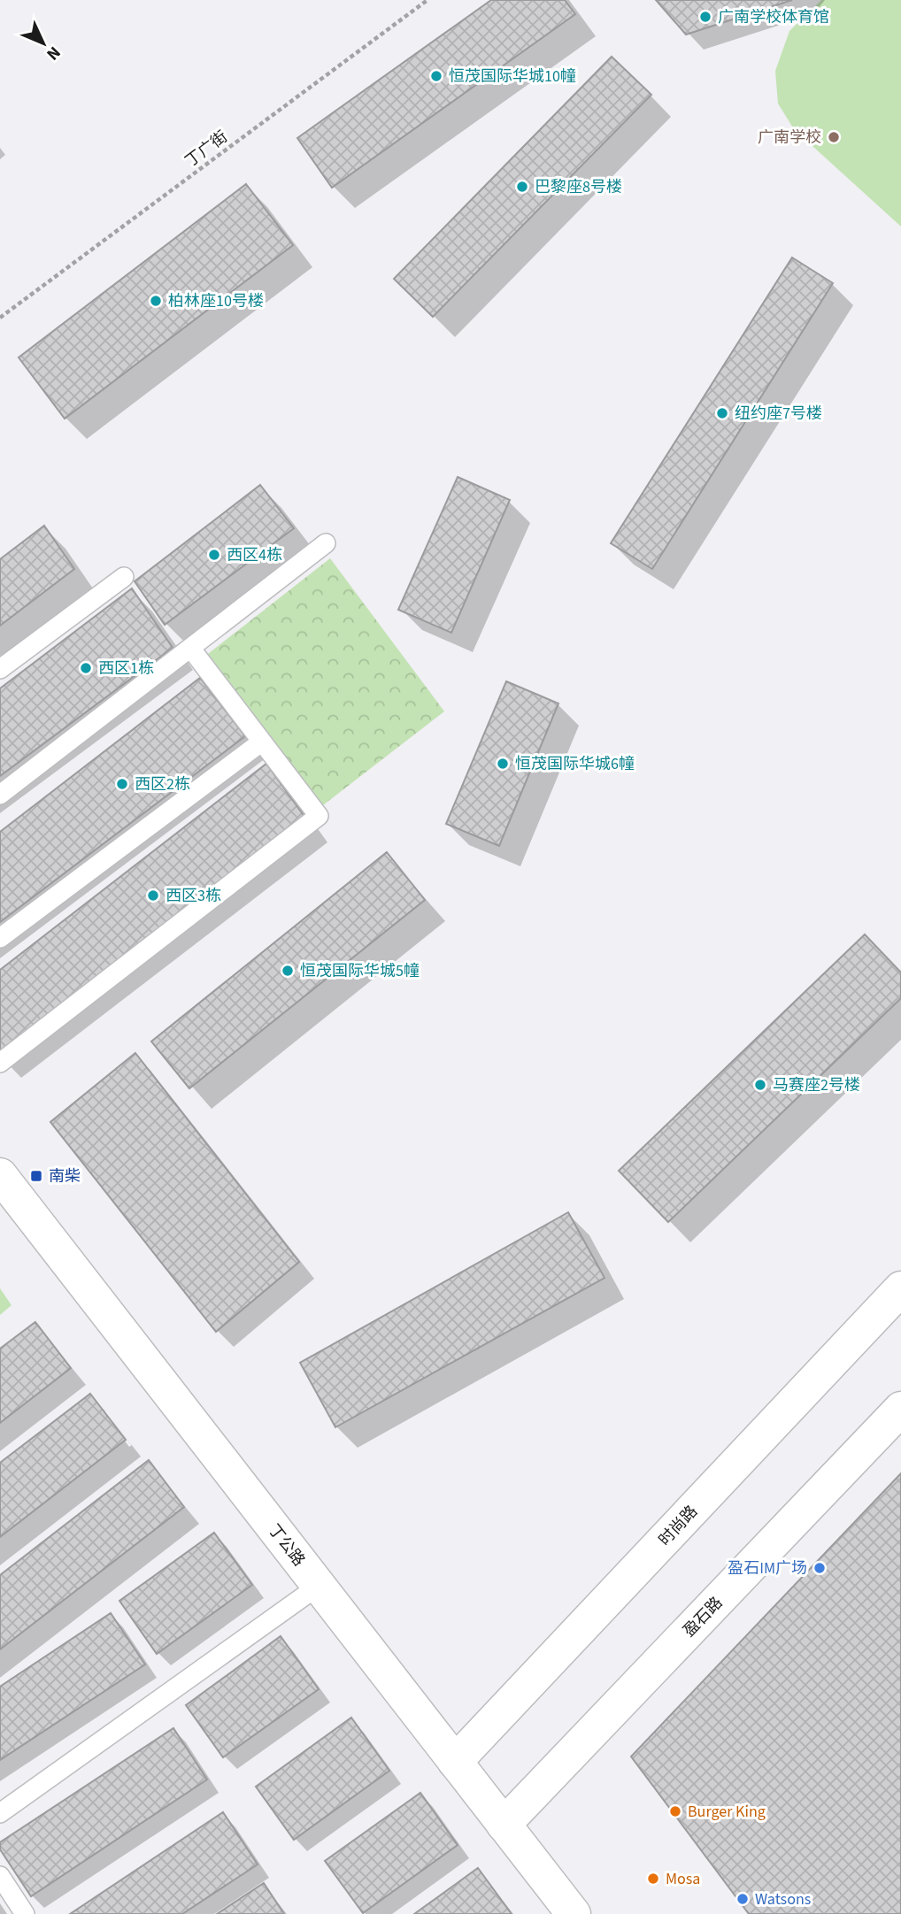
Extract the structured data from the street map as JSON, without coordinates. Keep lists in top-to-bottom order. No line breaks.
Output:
{"streets":{"street":["时尚路","丁公路","盈石路"],"path":["丁广街"]},"crossings":[["时尚路","丁公路"],["丁公路","盈石路"]],"places":{"other":["广南学校体育馆","恒茂国际华城10幢","广南学校","巴黎座8号楼","柏林座10号楼","纽约座7号楼","西区4栋","西区1栋","恒茂国际华城6幢","西区2栋","西区3栋","恒茂国际华城5幢","马赛座2号楼","盈石IM广场","Burger King","Mosa","Watsons"],"transit":["南柴"]},"north":"bottom right"}
